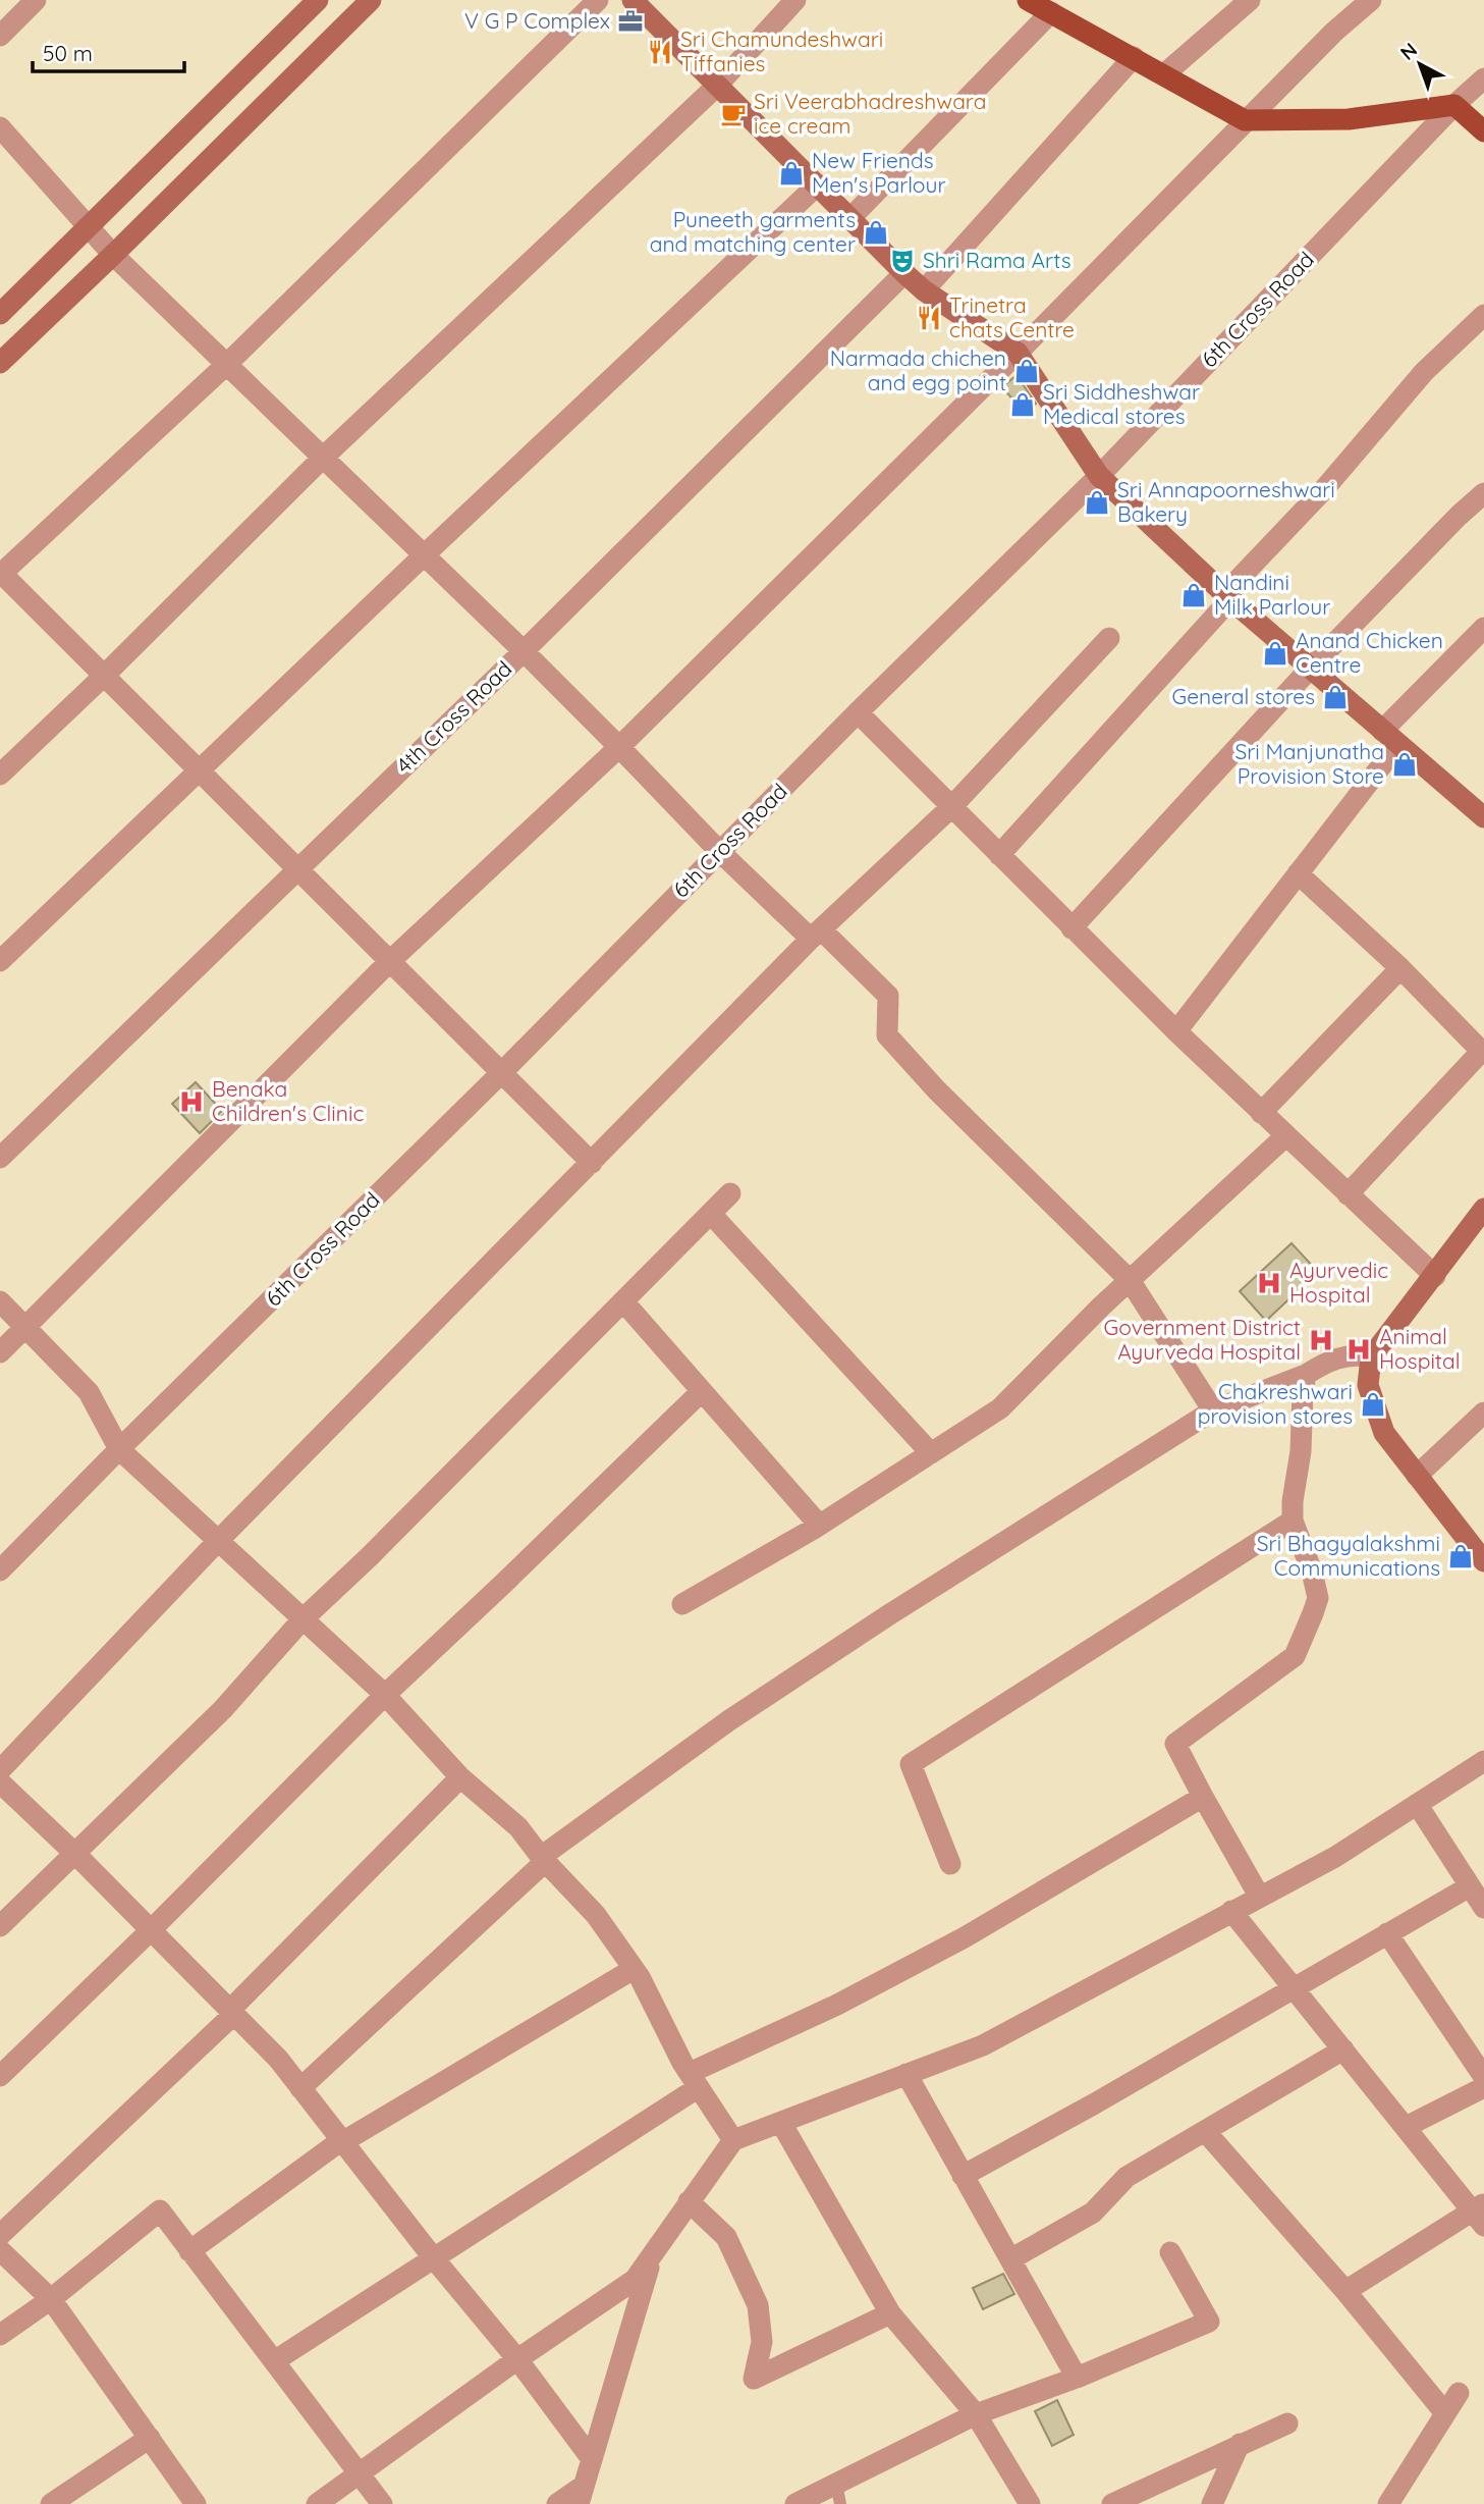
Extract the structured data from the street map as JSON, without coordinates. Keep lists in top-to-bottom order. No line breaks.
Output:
{"streets":{"street":["6th Cross Road","4th Cross Road"]},"places":{"office":["V G P Complex"],"restaurant":["Sri Chamundeshwari Tiffanies","Trinetra chats Centre"],"cafe":["Sri Veerabhadreshwara ice cream"],"shop":["New Friends Men's Parlour","Puneeth garments and matching center","Narmada chichen and egg point","Sri Siddheshwar Medical stores","Sri Annapoorneshwari Bakery","Nandini Milk Parlour","Anand Chicken Centre","General stores","Sri Manjunatha Provision Store","Chakreshwari provision stores","Sri Bhagyalakshmi Communications"],"theatre":["Shri Rama Arts"],"hospital":["Benaka Children's Clinic","Ayurvedic Hospital","Government District Ayurveda Hospital","Animal Hospital"]},"scale_bar":"50 m","north":"top left"}
